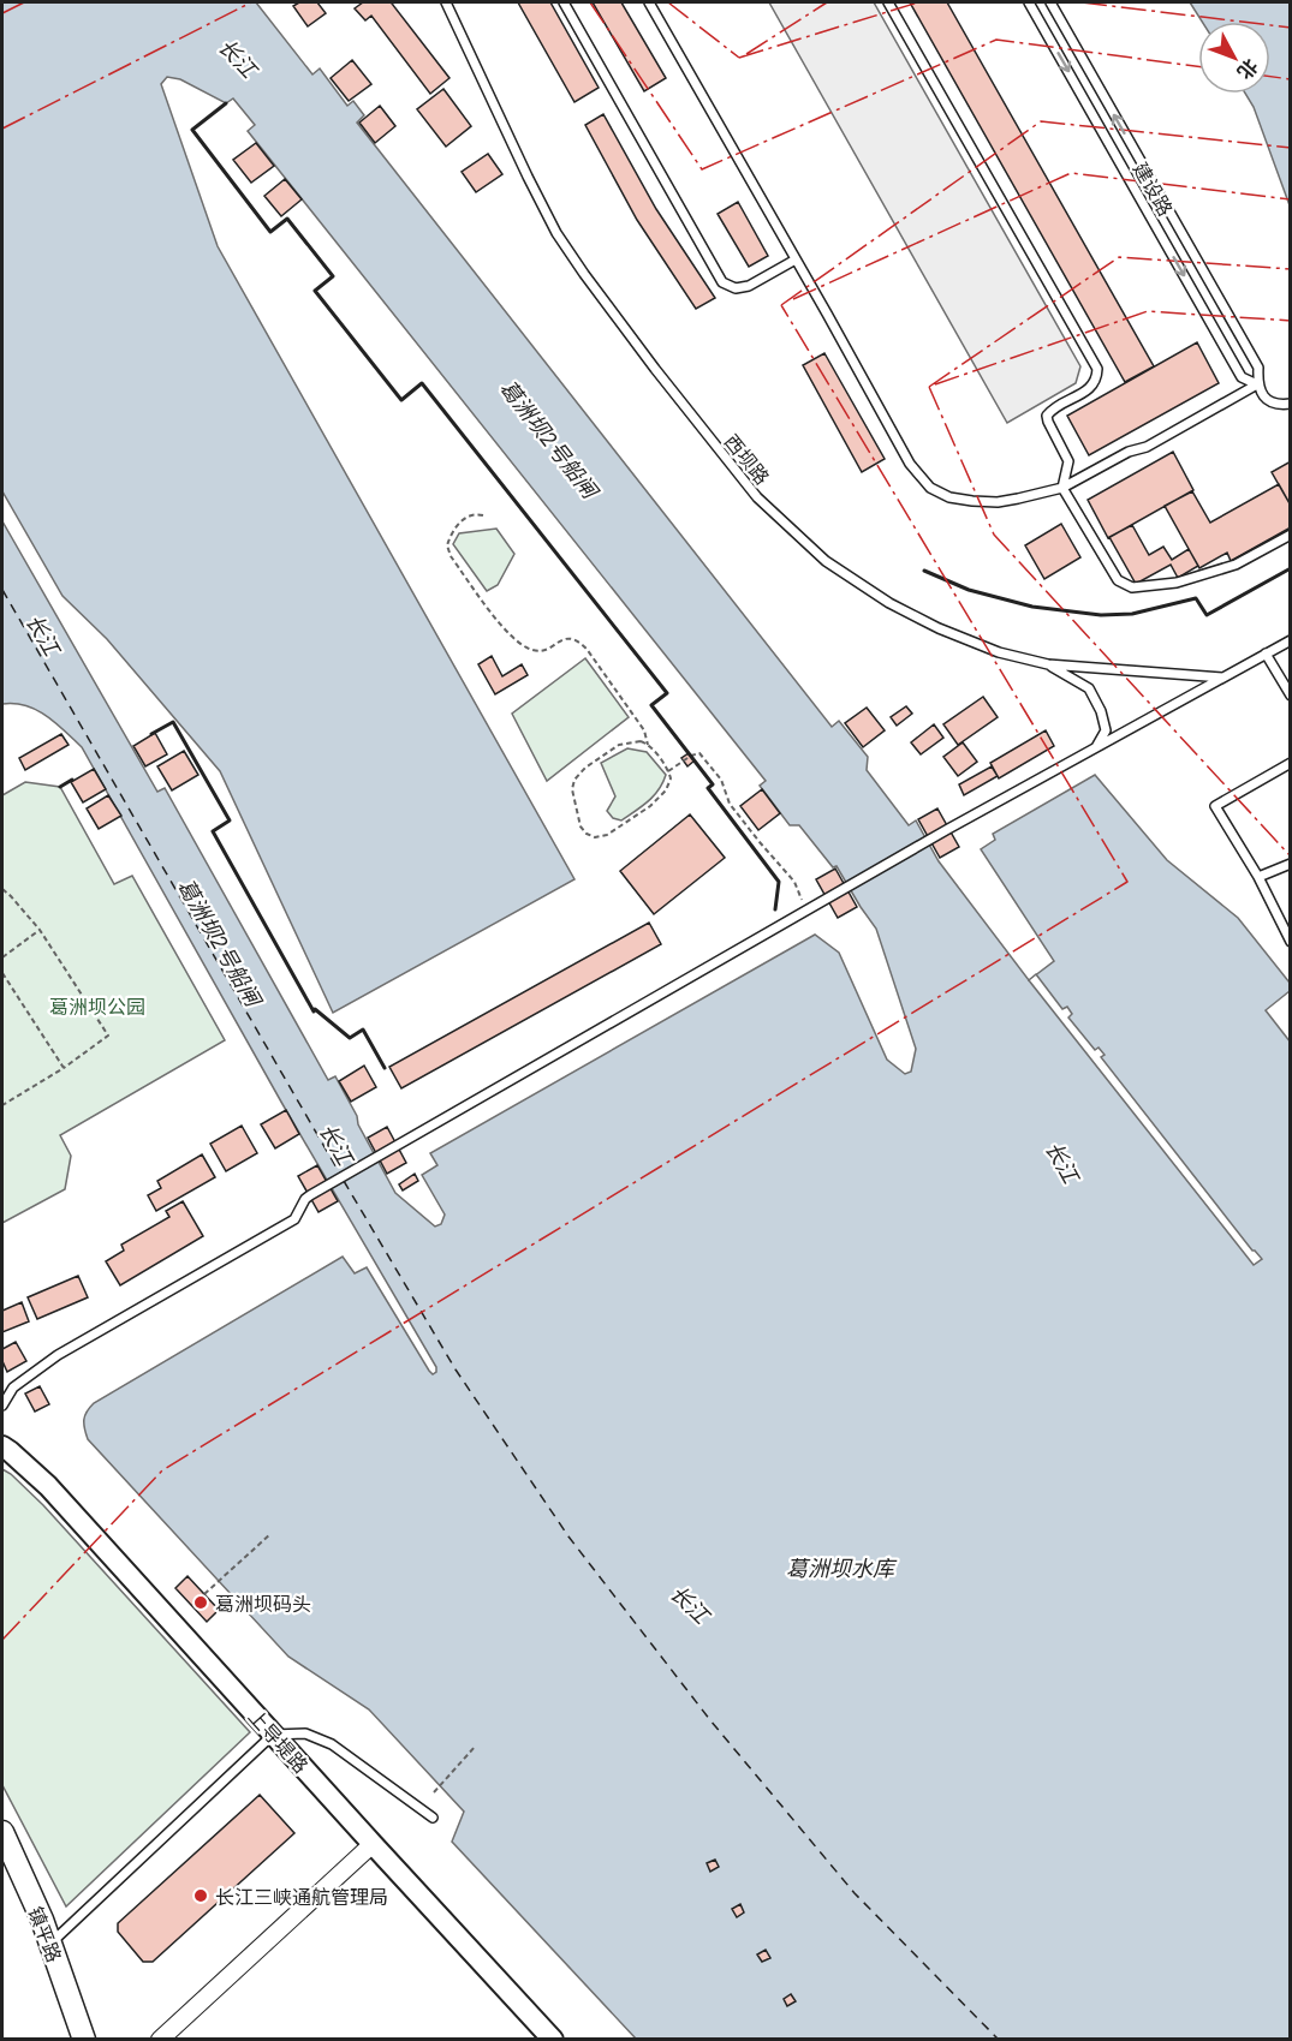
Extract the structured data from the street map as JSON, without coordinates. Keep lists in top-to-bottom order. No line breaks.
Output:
{"streets":{"main road":["镇平路"],"street":["上导堤路"],"lane":["建设路","西坝路"]},"water":["长江","葛洲坝2号船闸","葛洲坝水库"],"parks":["葛洲坝公园"],"places":["葛洲坝码头","长江三峡通航管理局"],"north":"bottom right"}
